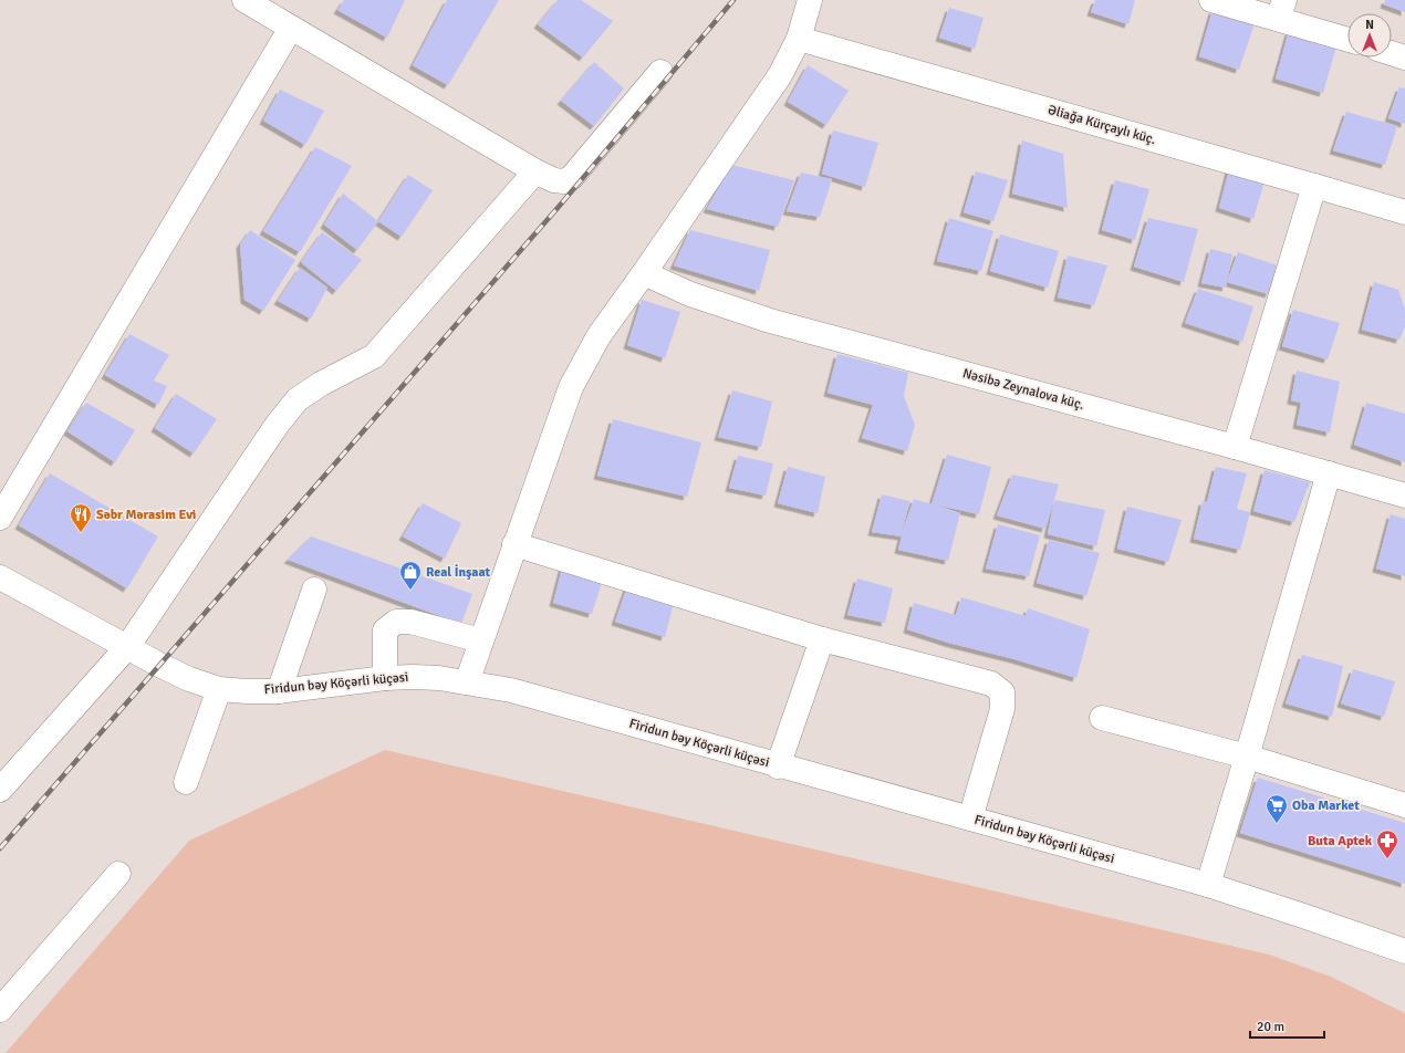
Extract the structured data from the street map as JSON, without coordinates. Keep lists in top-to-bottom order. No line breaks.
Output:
{"streets":{"street":["Əliağa Kürçaylı küç.","Nəsibə Zeynalova küç.","Firidun bəy Köçərli küçəsi"]},"places":{"restaurant":["Səbr Mərasim Evi"],"shop":["Real İnşaat"],"supermarket":["Oba Market"],"pharmacy":["Buta Aptek"]},"scale_bar":"20 m","north":"top"}
